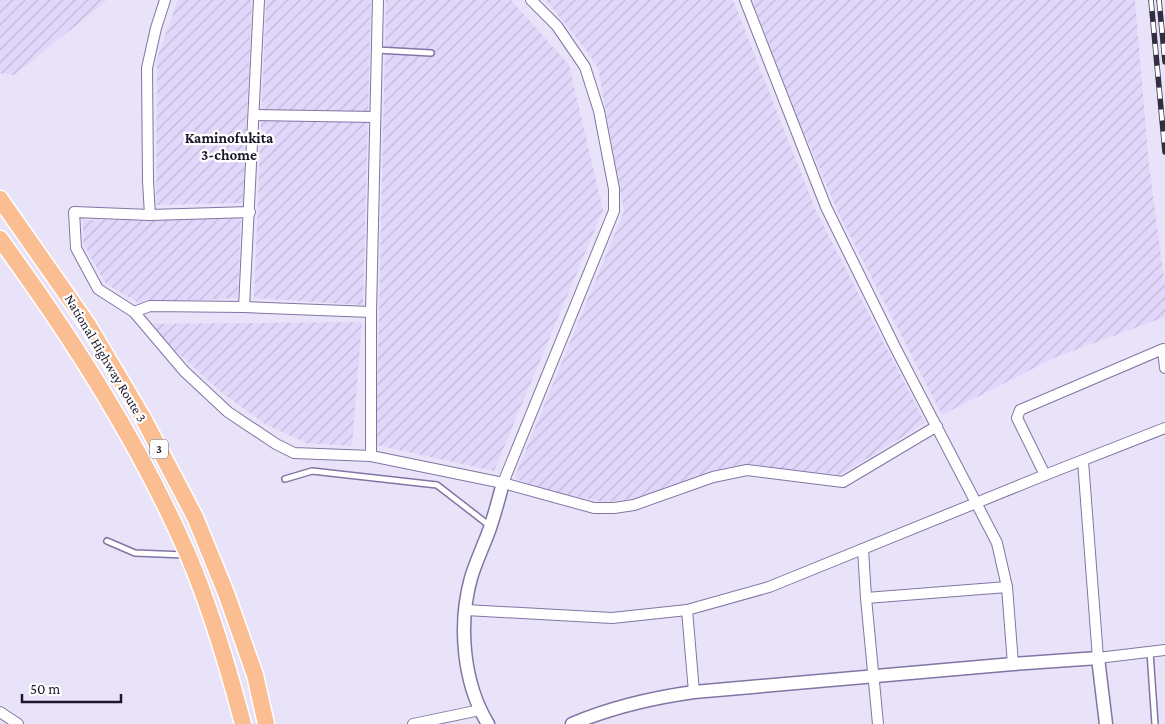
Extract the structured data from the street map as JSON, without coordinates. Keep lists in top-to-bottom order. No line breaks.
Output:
{"streets":{"highway":["National Highway Route 3","3"]},"districts":["Kaminofukita 3-chome"],"scale_bar":"50 m"}
